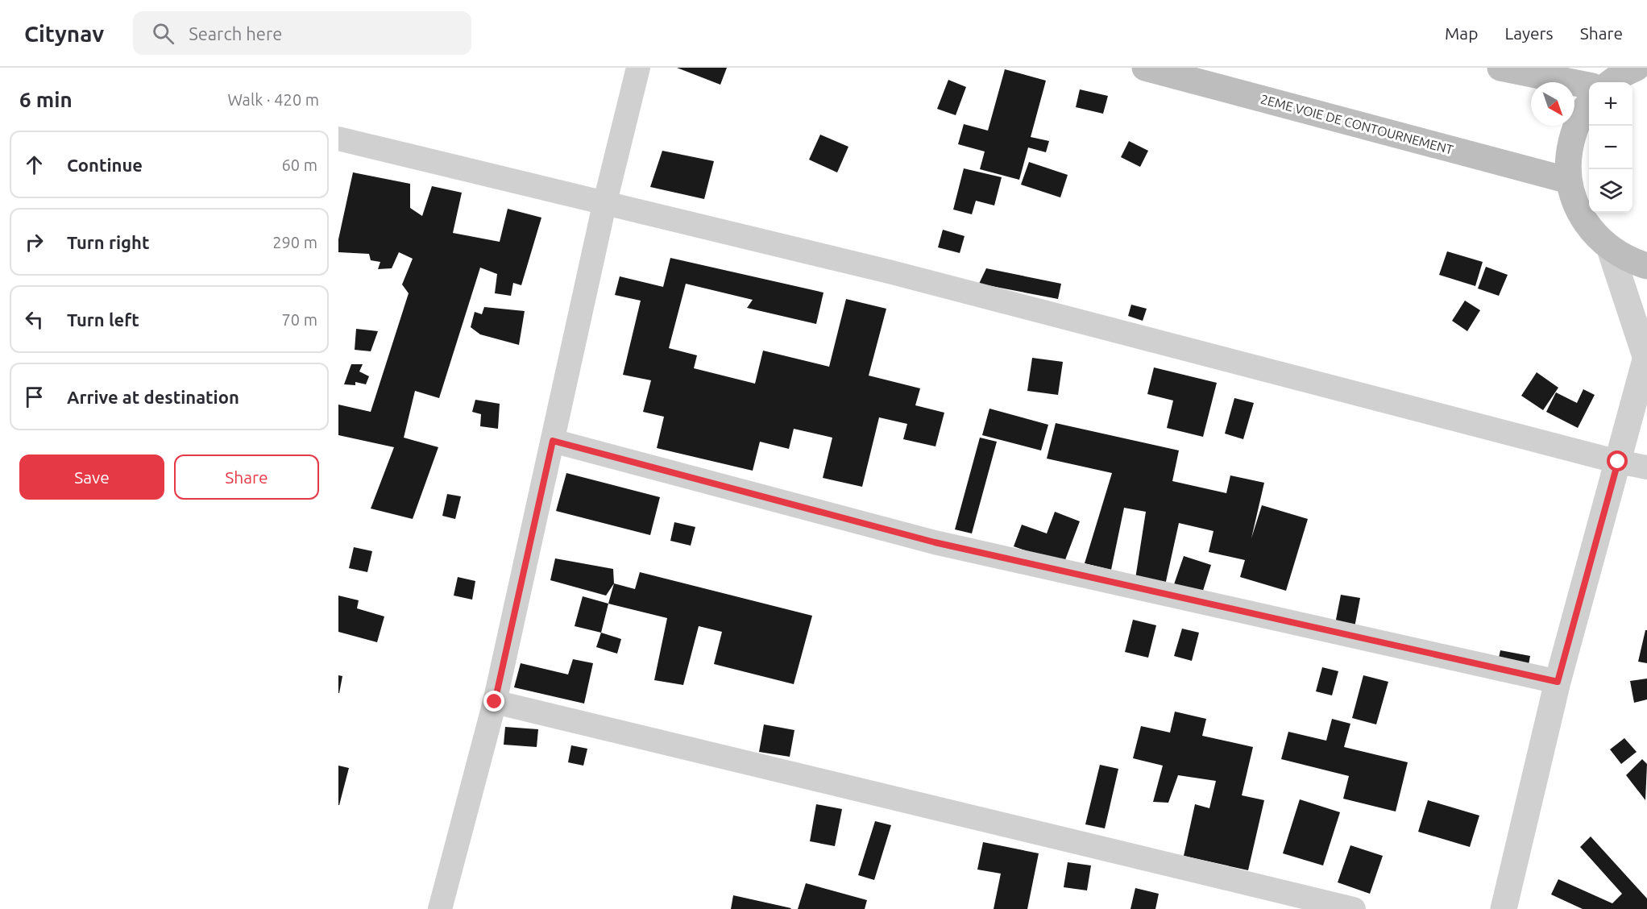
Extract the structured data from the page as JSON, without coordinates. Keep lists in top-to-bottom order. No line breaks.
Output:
{"streets":{"main road":["2EME VOIE DE CONTOURNEMENT"]},"north":"bottom right","page":{"header":"Citynav","search":"Search here","nav":["Map","Layers","Share"],"heading":["6 min","Walk · 420 m"],"map_buttons":["+","−"],"list":[["Continue","60 m"],["Turn right","290 m"],["Turn left","70 m"],"Arrive at destination"],"buttons":["Save","Share"]}}
